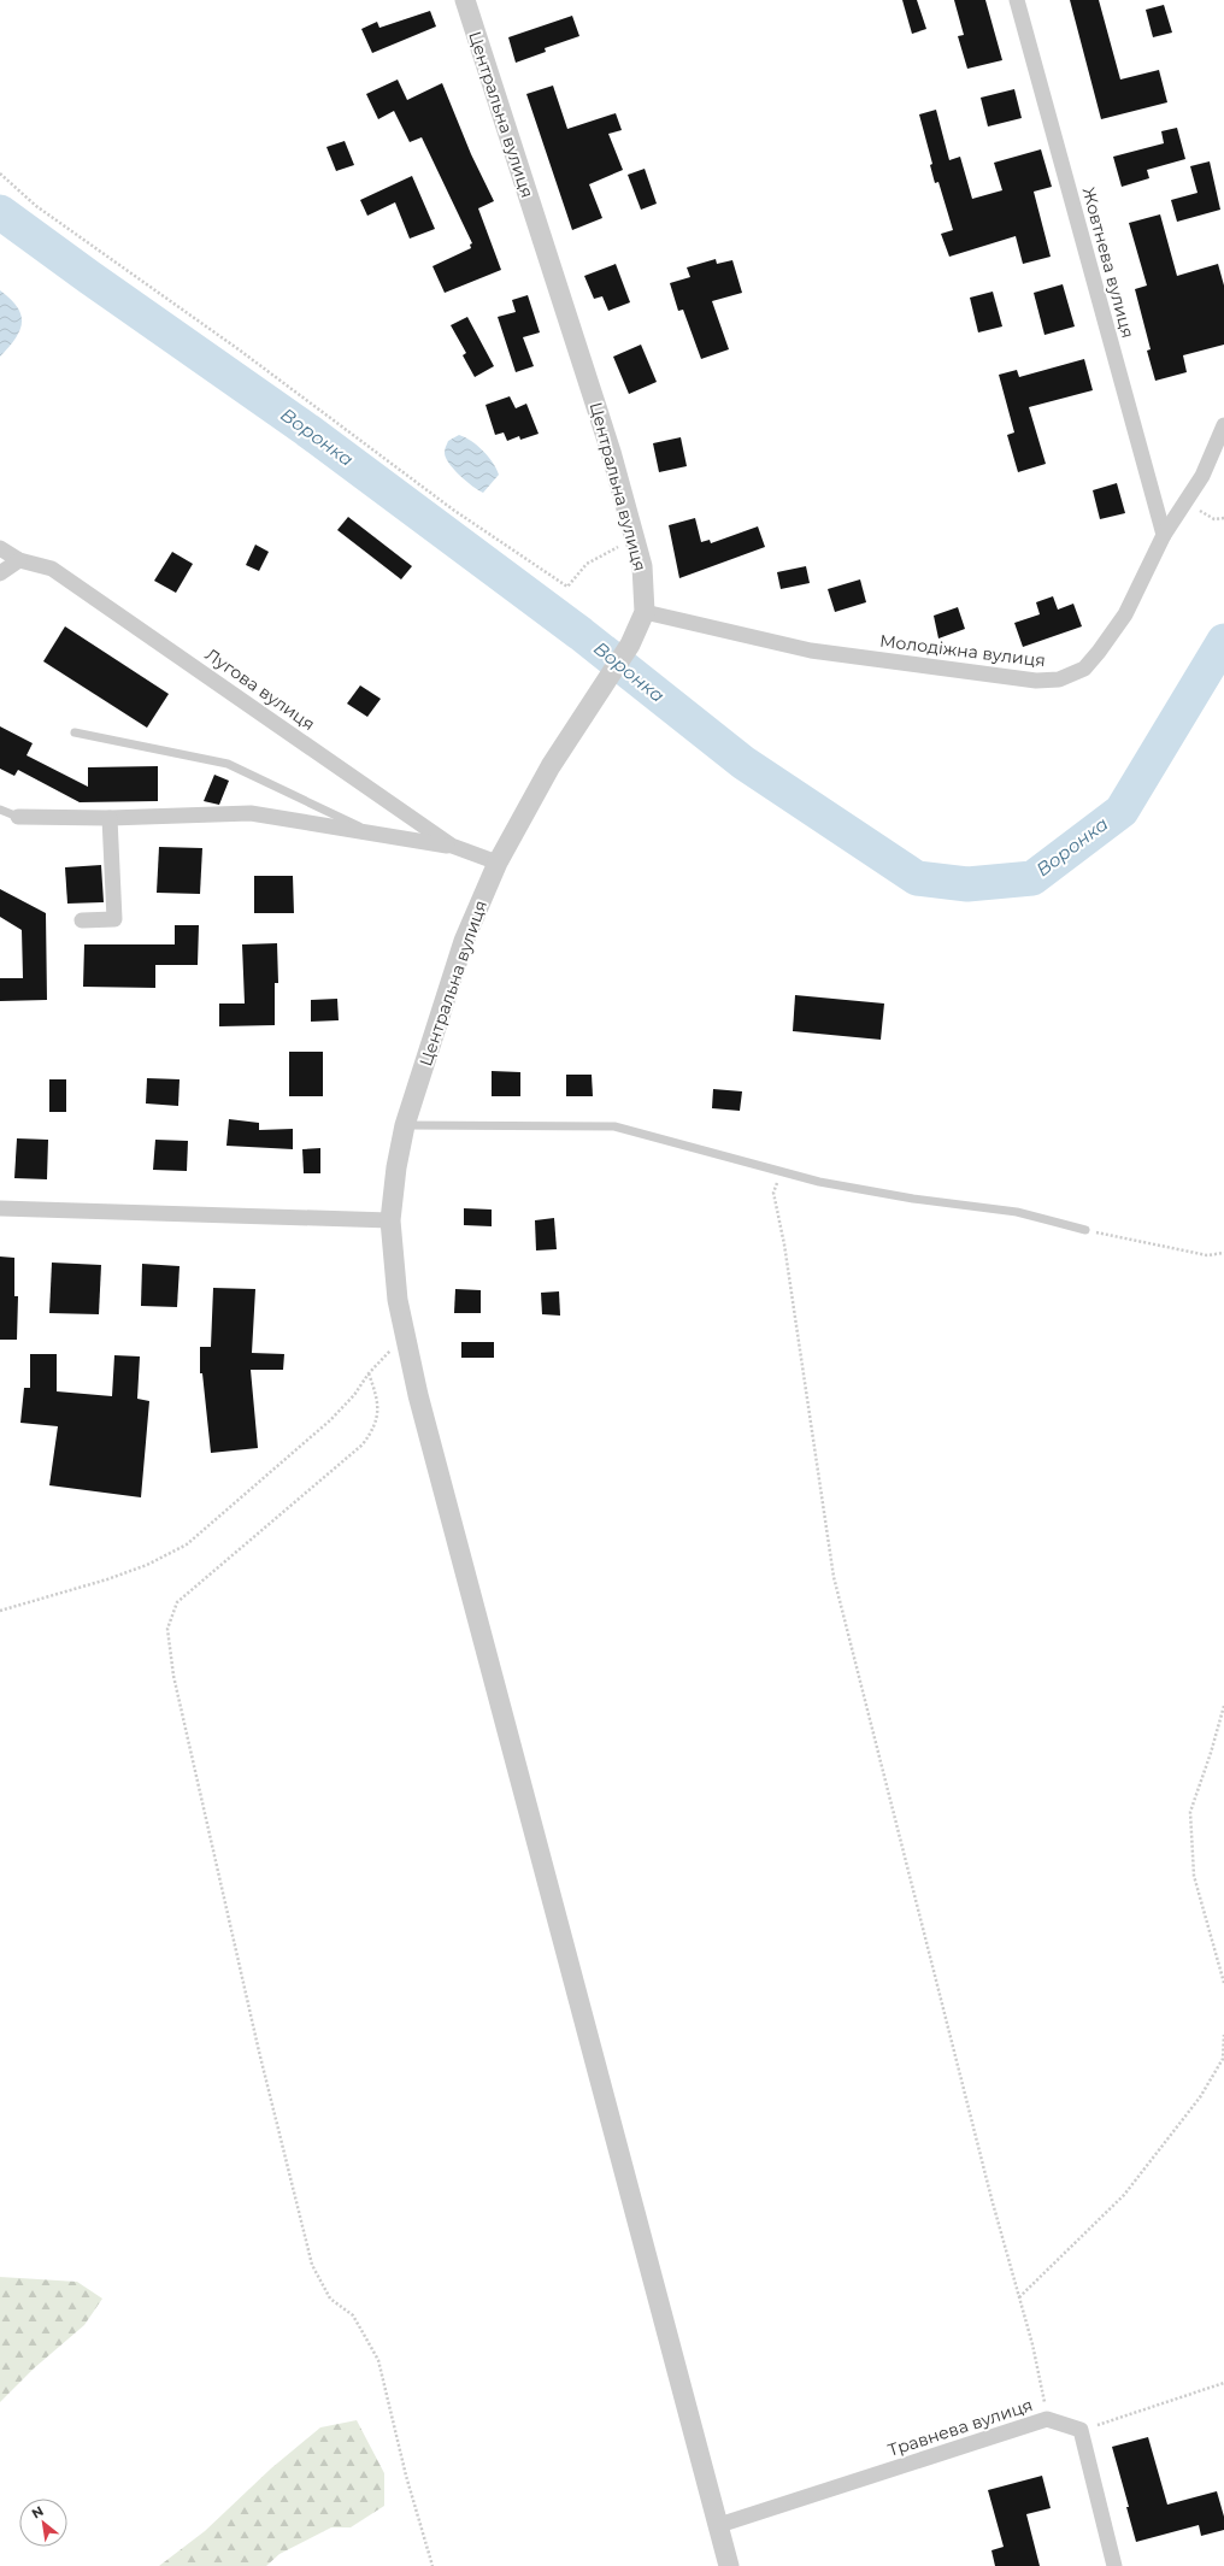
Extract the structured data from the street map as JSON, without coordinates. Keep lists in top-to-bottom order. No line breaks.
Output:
{"streets":{"street":["Центральна вулиця","Жовтнева вулиця","Молодіжна вулиця","Лугова вулиця","Травнева вулиця"]},"crossings":[["Центральна вулиця","Молодіжна вулиця"],["Центральна вулиця","Лугова вулиця"],["Центральна вулиця","Травнева вулиця"],["Жовтнева вулиця","Молодіжна вулиця"]],"water":["Воронка"],"north":"top left"}
